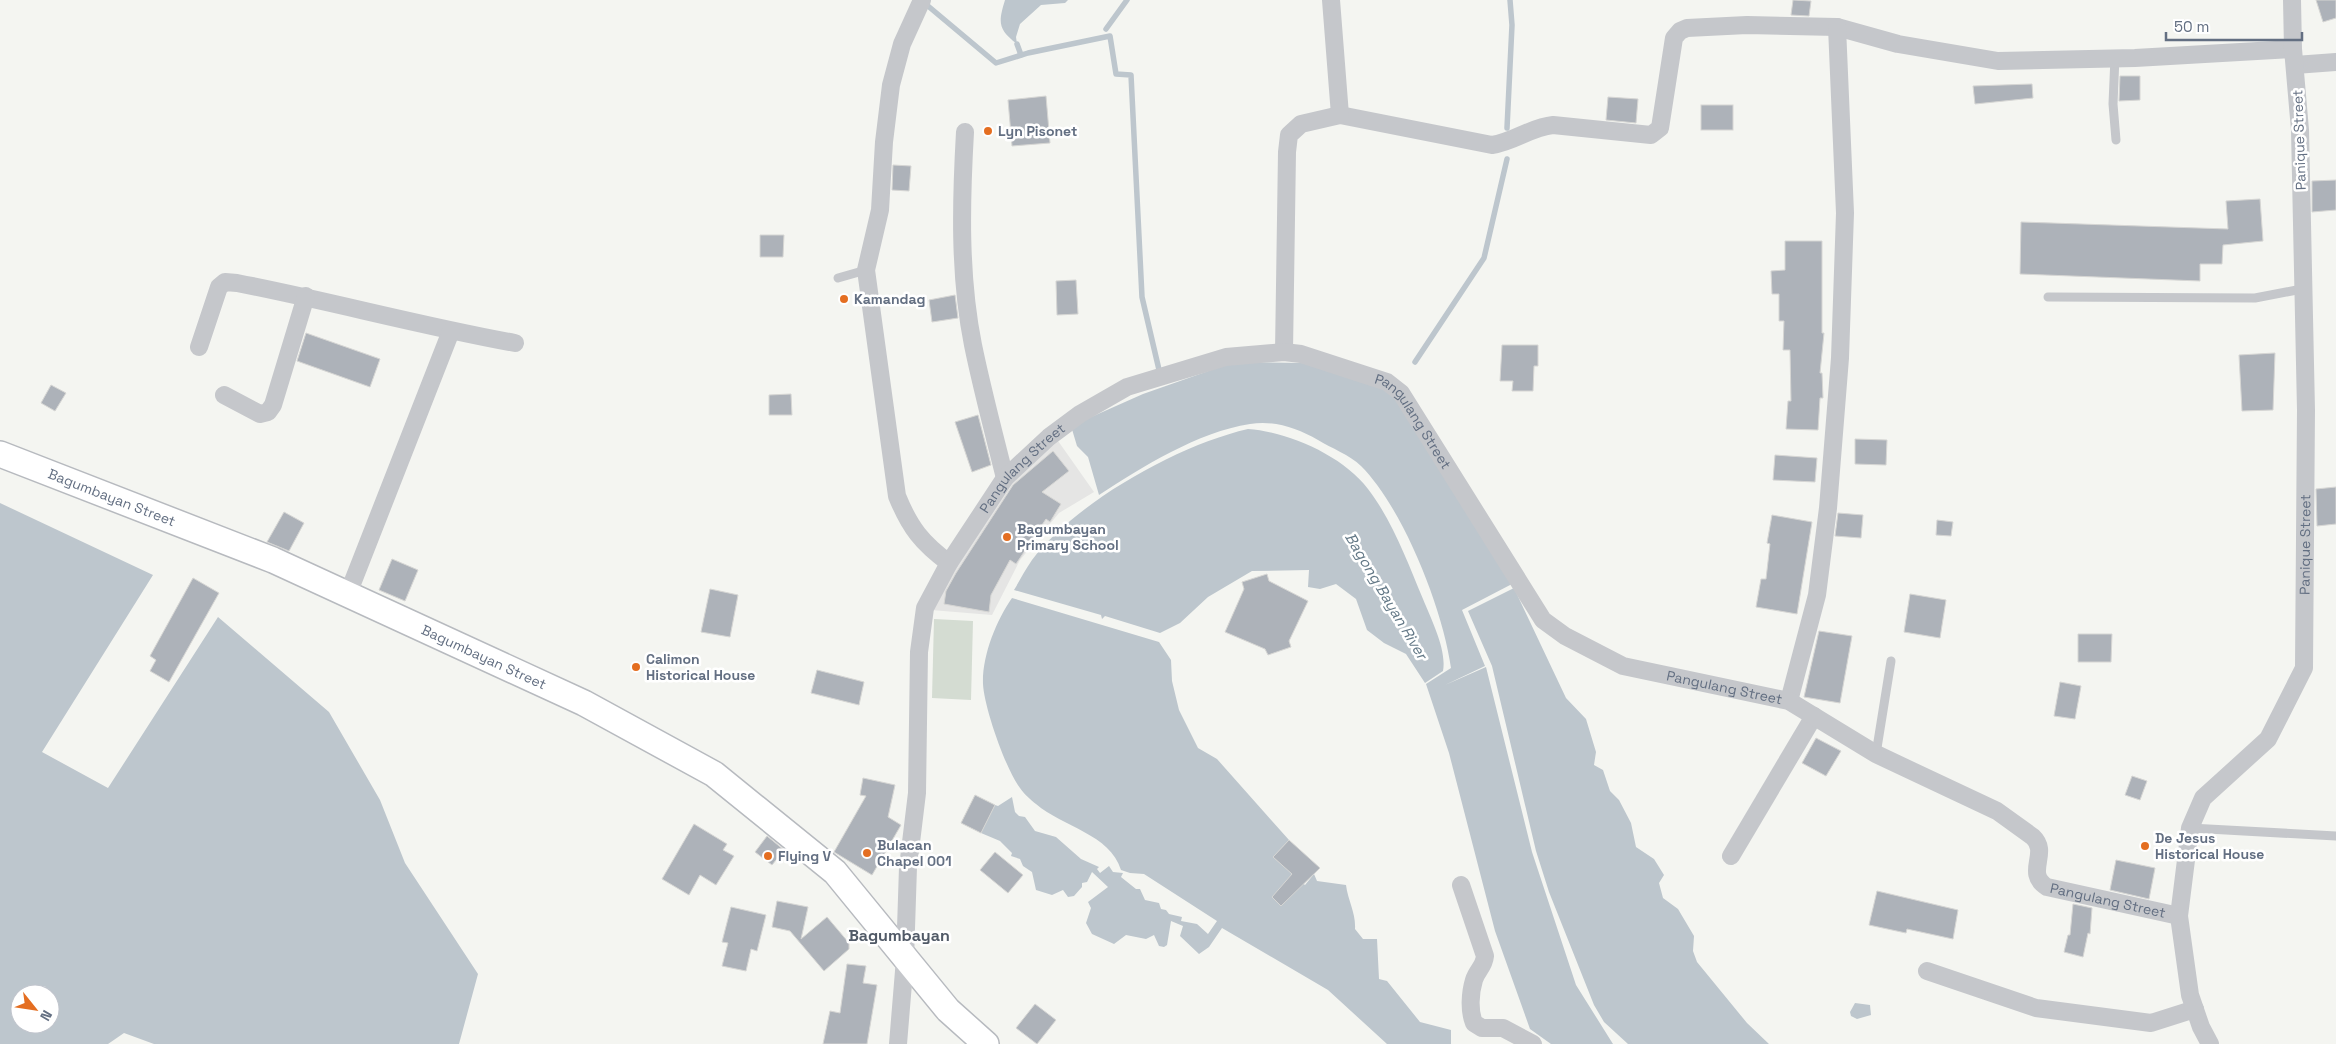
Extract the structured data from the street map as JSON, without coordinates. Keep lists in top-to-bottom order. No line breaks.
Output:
{"streets":{"main road":["Bagumbayan Street"],"street":["Panique Street","Pangulang Street"]},"crossings":[["Panique Street","Pangulang Street"],["Pangulang Street","Bagumbayan Street"]],"districts":["Bagumbayan"],"water":["Bagong Bayan River"],"places":["Lyn Pisonet","Kamandag","Bagumbayan Primary School","Calimon Historical House","De Jesus Historical House","Bulacan Chapel 001","Flying V"],"scale_bar":"50 m","north":"bottom right"}
